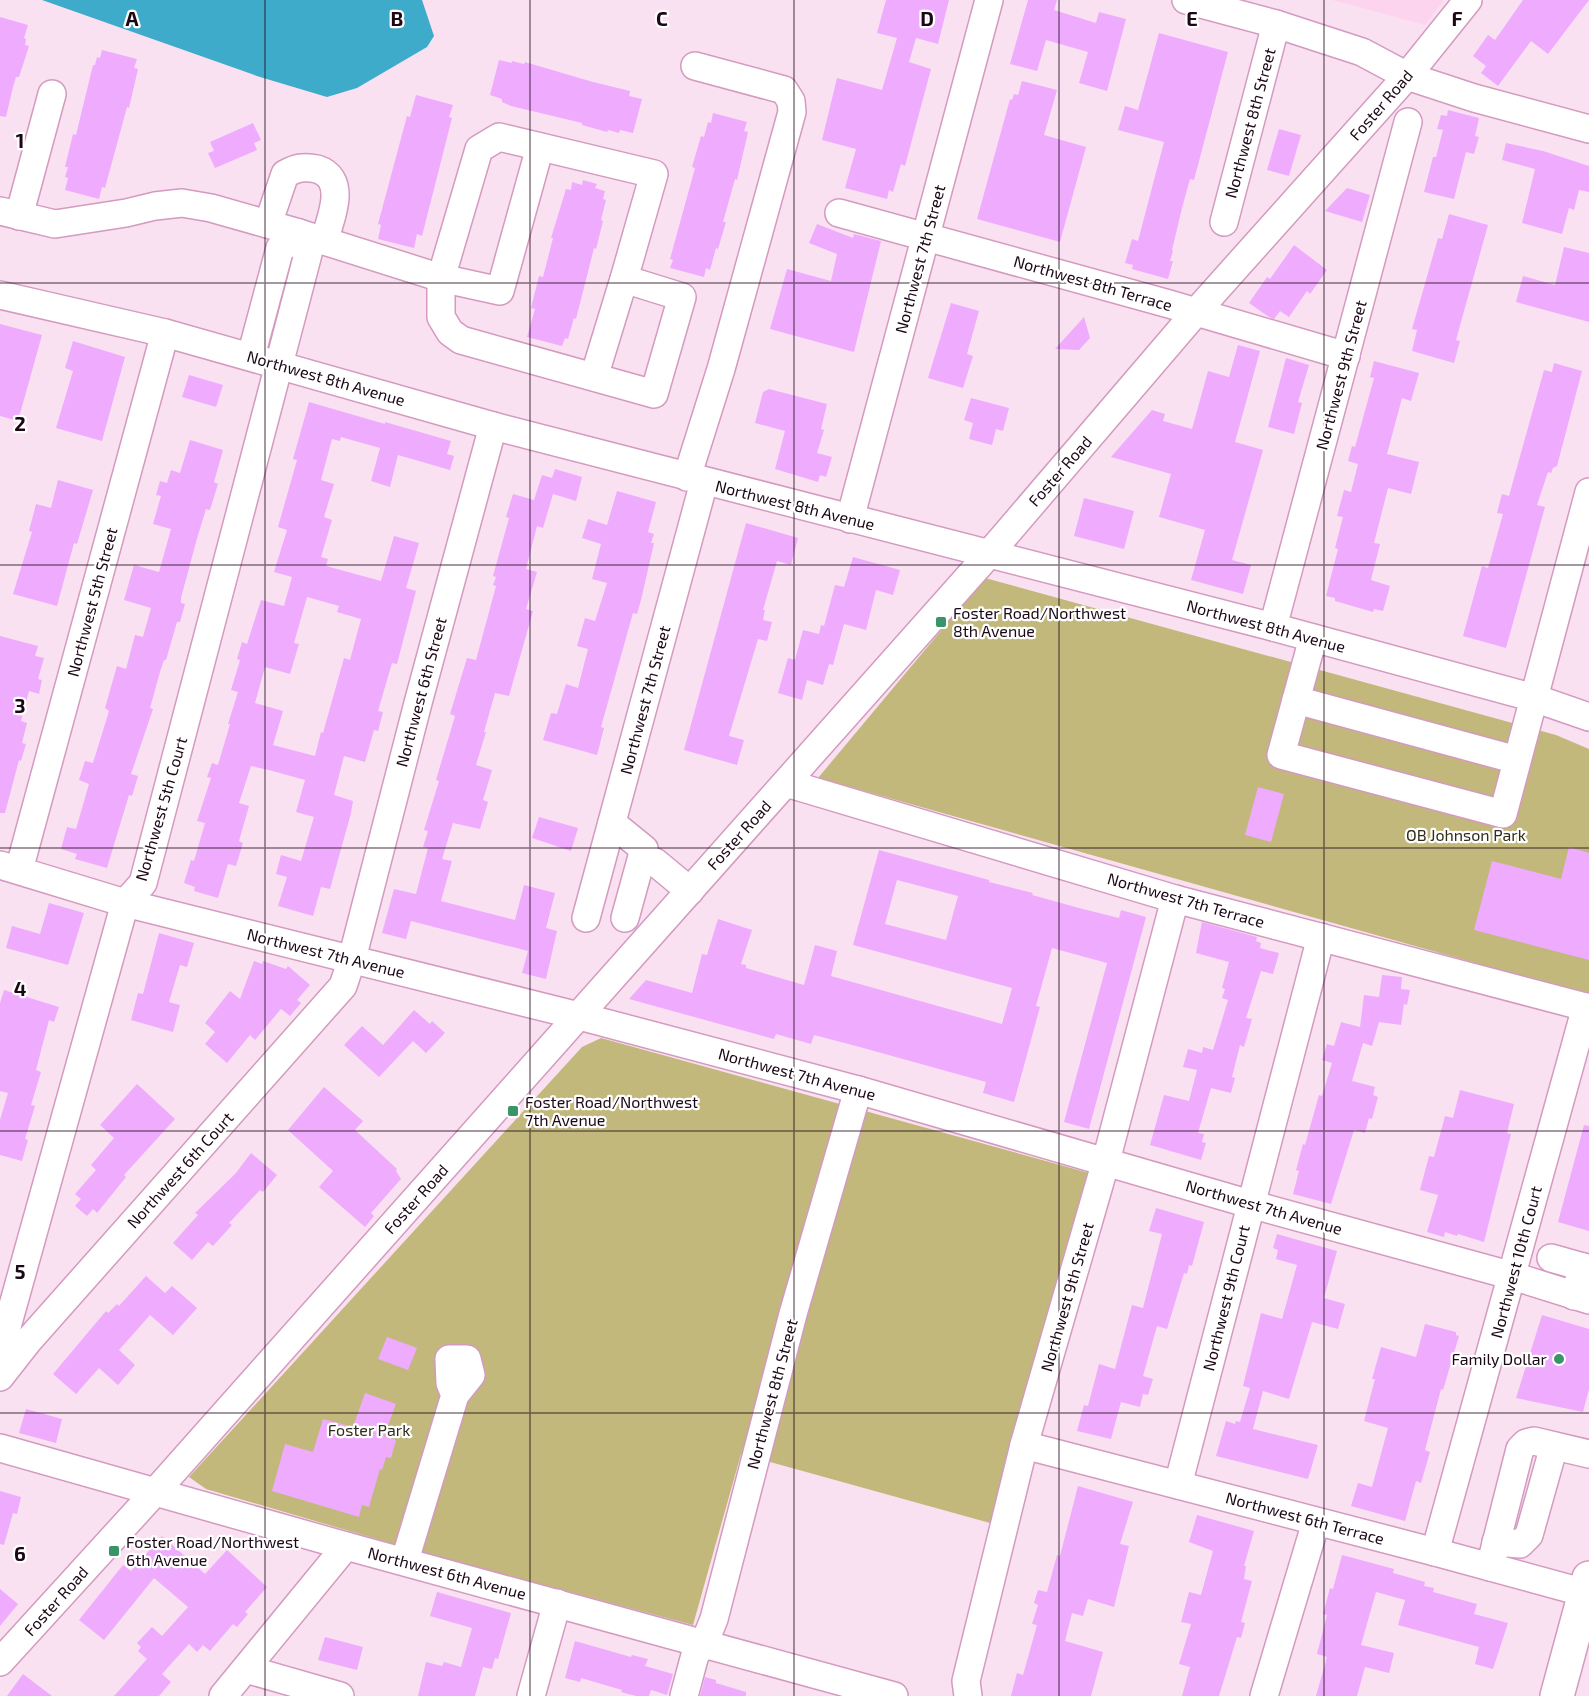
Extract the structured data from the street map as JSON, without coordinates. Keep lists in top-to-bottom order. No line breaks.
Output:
{"streets":{"street":["Foster Road","Northwest 8th Street","Northwest 7th Street","Northwest 8th Terrace","Northwest 9th Street","Northwest 8th Avenue","Northwest 5th Street","Northwest 6th Street","Northwest 5th Court","Northwest 7th Terrace","Northwest 7th Avenue","Northwest 6th Court","Northwest 10th Court","Northwest 9th Court","Northwest 6th Terrace","Northwest 6th Avenue"]},"crossings":[["Foster Road","Northwest 8th Terrace"],["Foster Road","Northwest 8th Avenue"],["Foster Road","Northwest 7th Terrace"],["Foster Road","Northwest 7th Avenue"],["Foster Road","Northwest 6th Avenue"],["Northwest 8th Street","Northwest 7th Avenue"],["Northwest 8th Street","Northwest 6th Avenue"],["Northwest 7th Street","Northwest 8th Terrace"],["Northwest 7th Street","Northwest 8th Avenue"],["Northwest 8th Terrace","Northwest 9th Street"],["Northwest 9th Street","Northwest 8th Avenue"],["Northwest 9th Street","Northwest 7th Terrace"],["Northwest 9th Street","Northwest 7th Avenue"],["Northwest 9th Street","Northwest 6th Terrace"],["Northwest 8th Avenue","Northwest 5th Street"],["Northwest 8th Avenue","Northwest 6th Street"],["Northwest 8th Avenue","Northwest 5th Court"],["Northwest 5th Street","Northwest 7th Avenue"],["Northwest 6th Street","Northwest 7th Avenue"],["Northwest 6th Street","Northwest 6th Court"],["Northwest 5th Court","Northwest 7th Avenue"],["Northwest 7th Terrace","Northwest 10th Court"],["Northwest 7th Terrace","Northwest 9th Court"],["Northwest 7th Avenue","Northwest 6th Court"],["Northwest 7th Avenue","Northwest 10th Court"],["Northwest 7th Avenue","Northwest 9th Court"],["Northwest 10th Court","Northwest 6th Terrace"],["Northwest 9th Court","Northwest 6th Terrace"]],"parks":["OB Johnson Park","Foster Park"],"places":{"transit":["Foster Road/Northwest 8th Avenue","Foster Road/Northwest 7th Avenue","Foster Road/Northwest 6th Avenue"],"other":["Family Dollar"]},"grid":{"columns":["A","B","C","D","E","F"],"rows":["1","2","3","4","5","6"]}}
